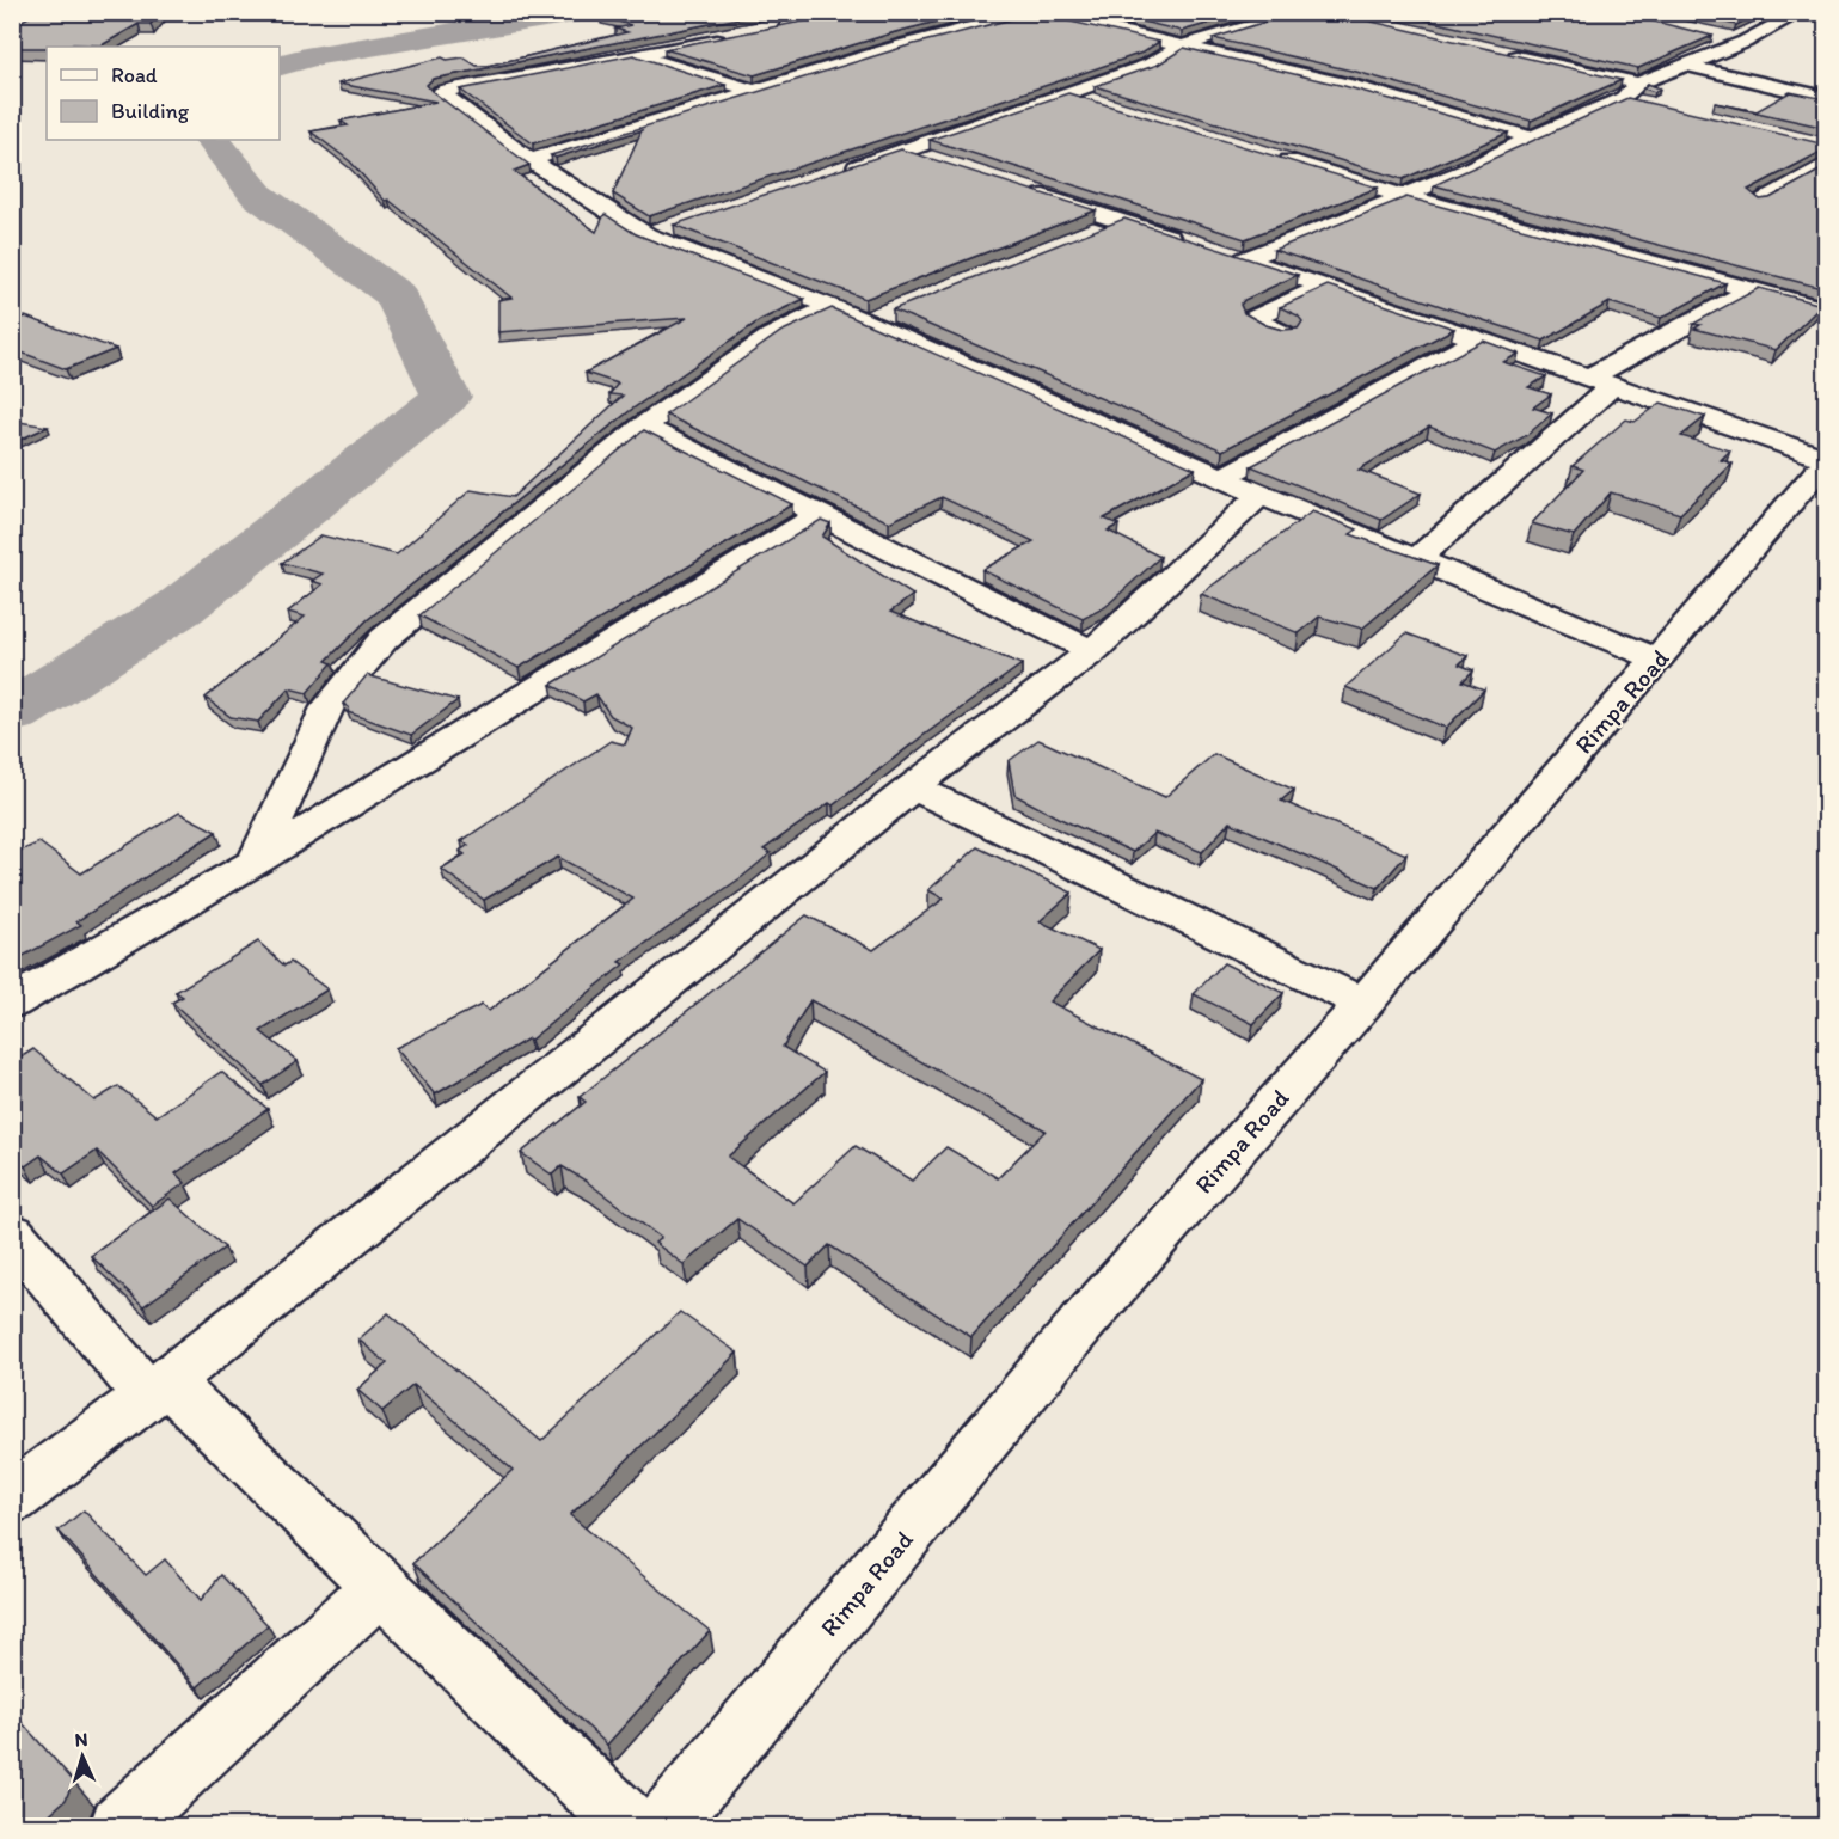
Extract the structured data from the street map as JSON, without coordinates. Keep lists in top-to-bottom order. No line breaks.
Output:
{"streets":{"street":["Rimpa Road"]},"legend":["Road","Building"],"north":"top"}
